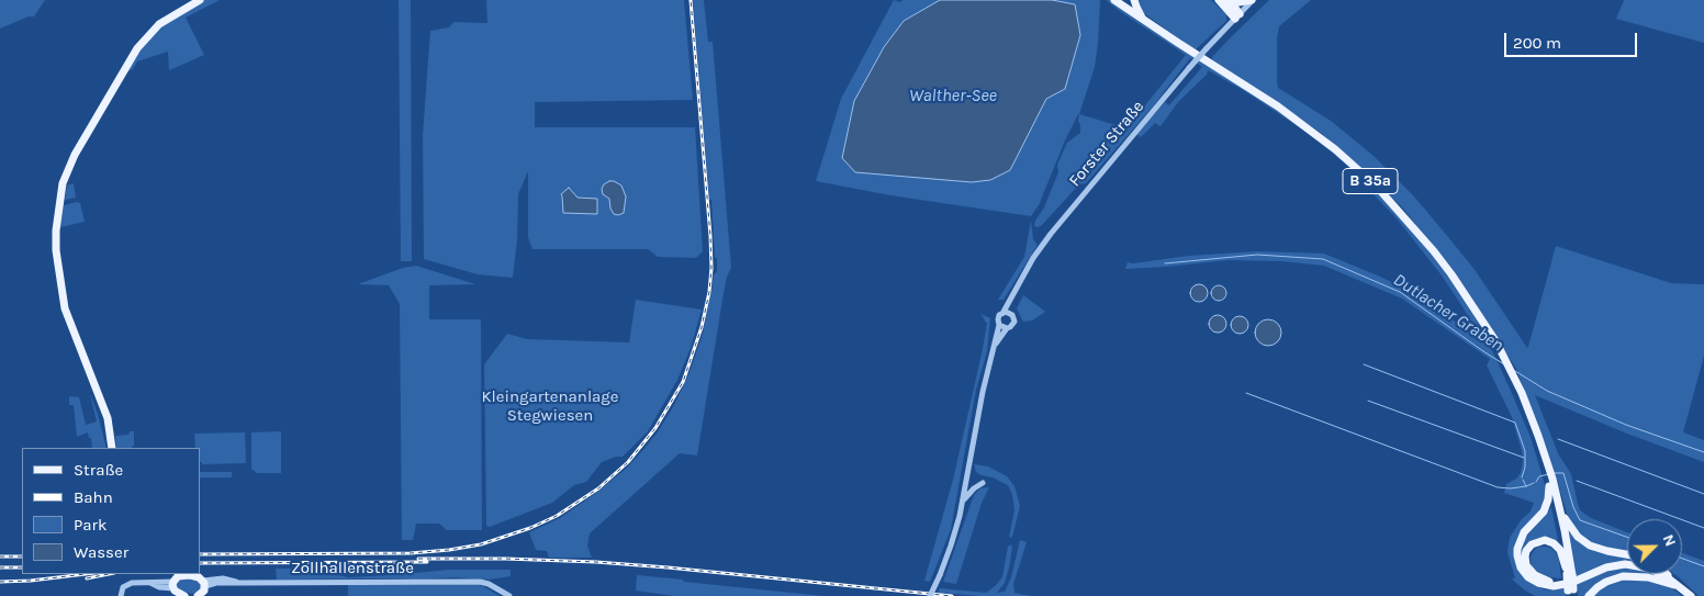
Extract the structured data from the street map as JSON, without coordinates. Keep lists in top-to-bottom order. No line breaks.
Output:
{"streets":{"main road":["B 35a"],"street":["Forster Straße","Zollhallenstraße"]},"water":["Walther-See","Dutlacher Graben"],"parks":["Kleingartenanlage Stegwiesen"],"legend":["Straße","Bahn","Park","Wasser"],"scale_bar":"200 m","north":"top right"}
